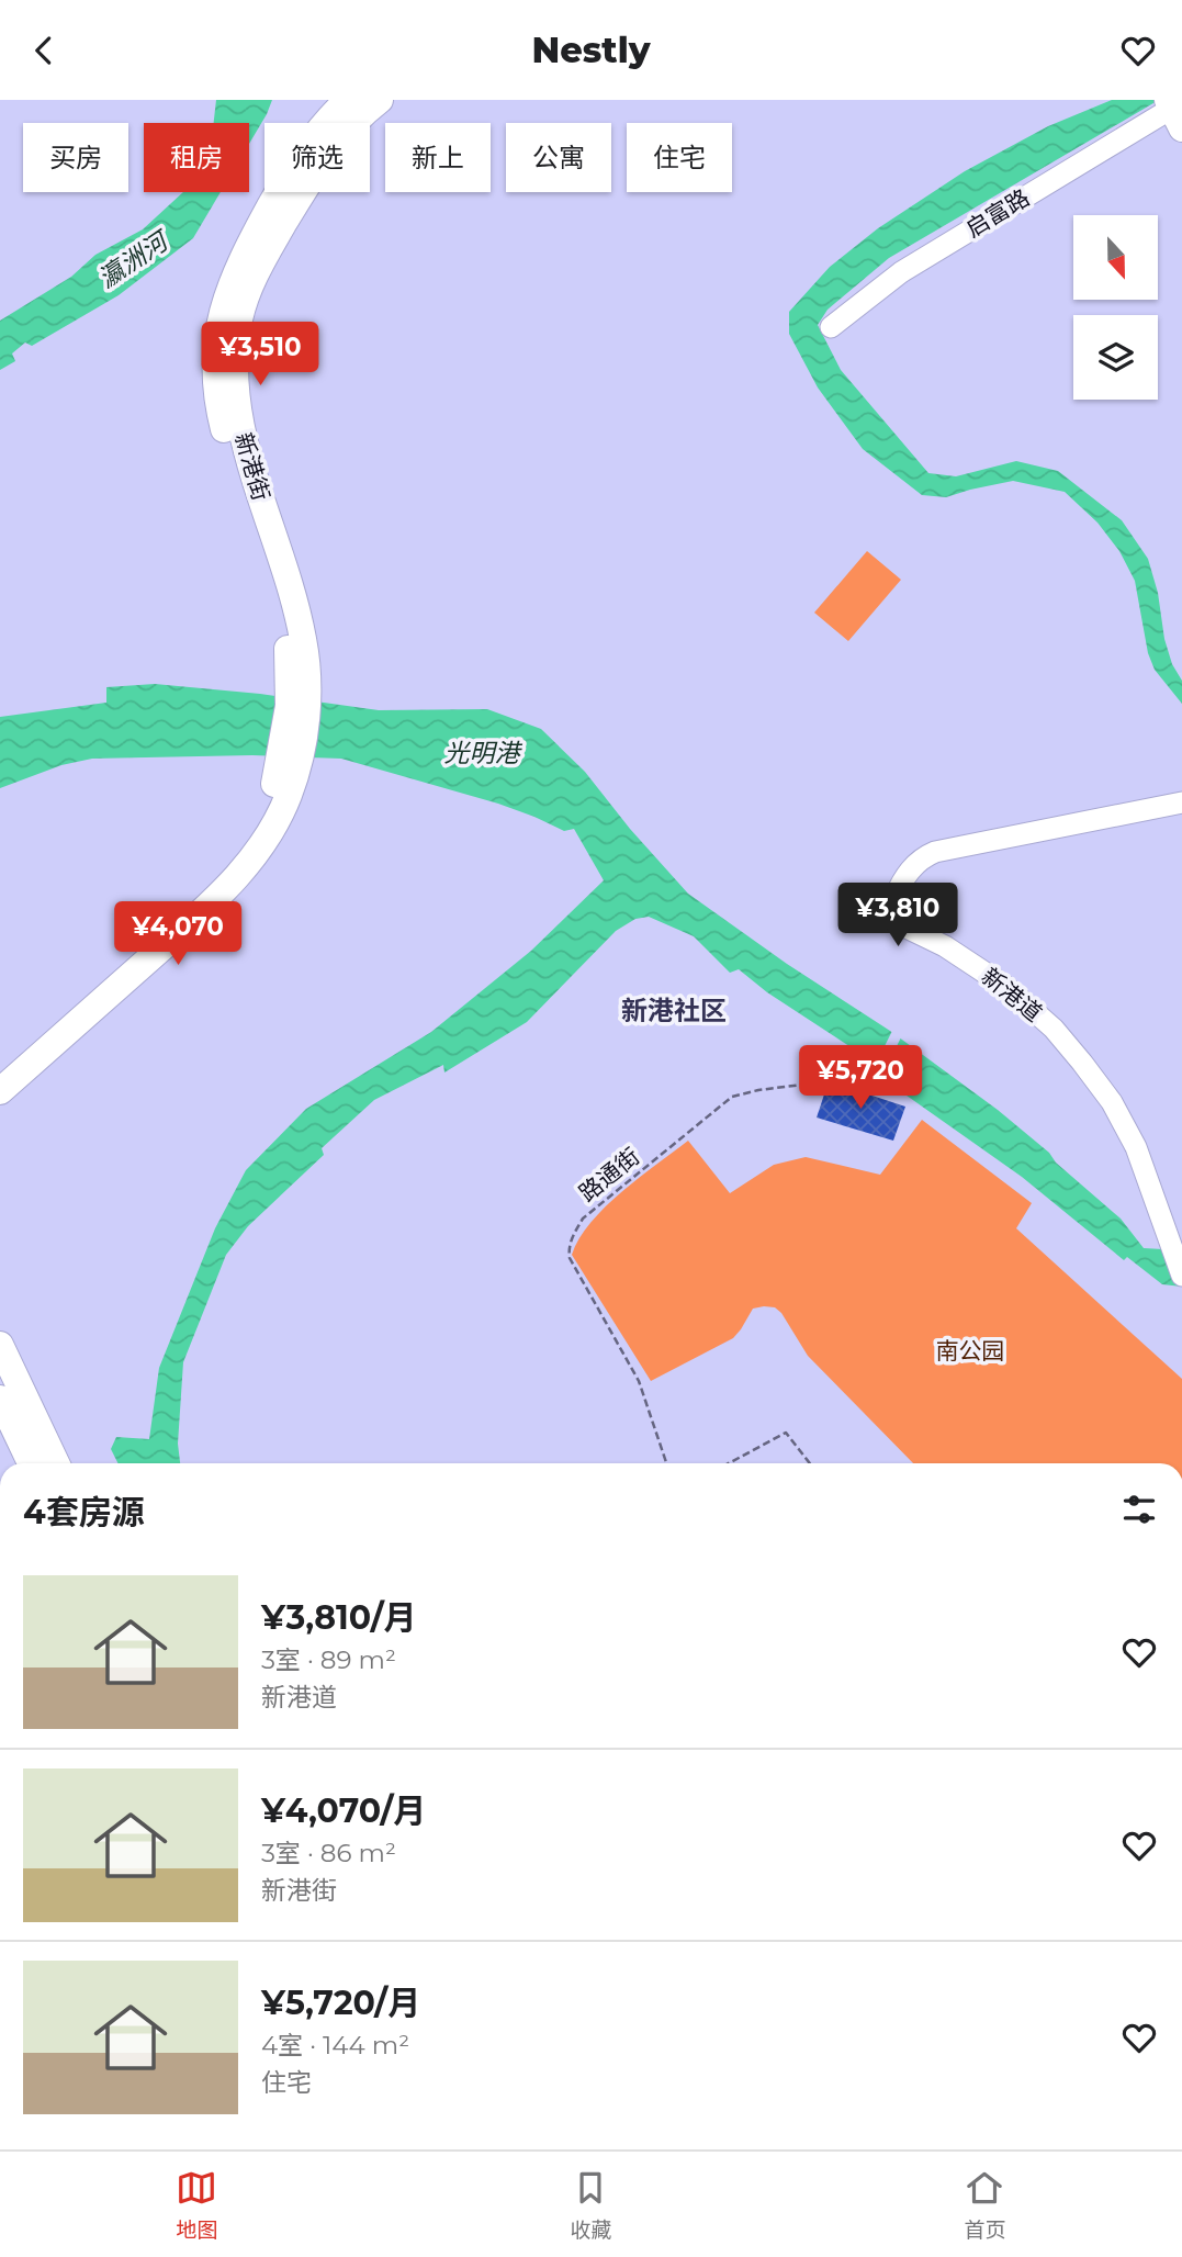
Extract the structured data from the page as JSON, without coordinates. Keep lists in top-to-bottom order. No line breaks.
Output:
{"streets":{"main road":["新港街"],"street":["启富路","新港道"],"path":["路通街"]},"districts":["新港社区"],"water":["瀛洲河","光明港"],"parks":["南公园"],"north":"bottom","page":{"header":"Nestly","chip":["买房","租房","筛选","新上","公寓","住宅"],"price":["¥3,510","¥3,810","¥4,070","¥5,720"],"heading":"4套房源","list":[{"name":"¥3,810/月","note":"3室 · 89 m² · 新港道"},{"name":"¥4,070/月","note":"3室 · 86 m² · 新港街"},{"name":"¥5,720/月","note":"4室 · 144 m² · 住宅"}],"tabs":["地图","收藏","首页"]}}
